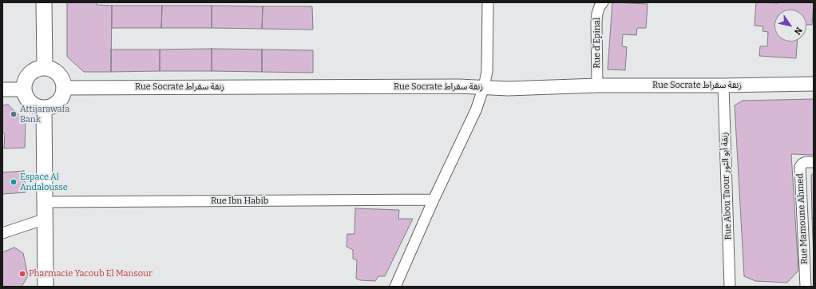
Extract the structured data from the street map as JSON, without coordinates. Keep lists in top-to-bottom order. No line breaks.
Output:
{"streets":{"street":["Rue d'Epinal","Rue Socrate زنقة سقراط","Rue Abou Taour زنقة أبو الثور","Rue Ibn Habib","Rue Mamoune Ahmed"]},"crossings":[["Rue d'Epinal","Rue Socrate زنقة سقراط"],["Rue Socrate زنقة سقراط","Rue Abou Taour زنقة أبو الثور"]],"places":["Attijarawafa Bank","Espace Al Andalousse","Pharmacie Yacoub El Mansour"],"north":"bottom right"}
